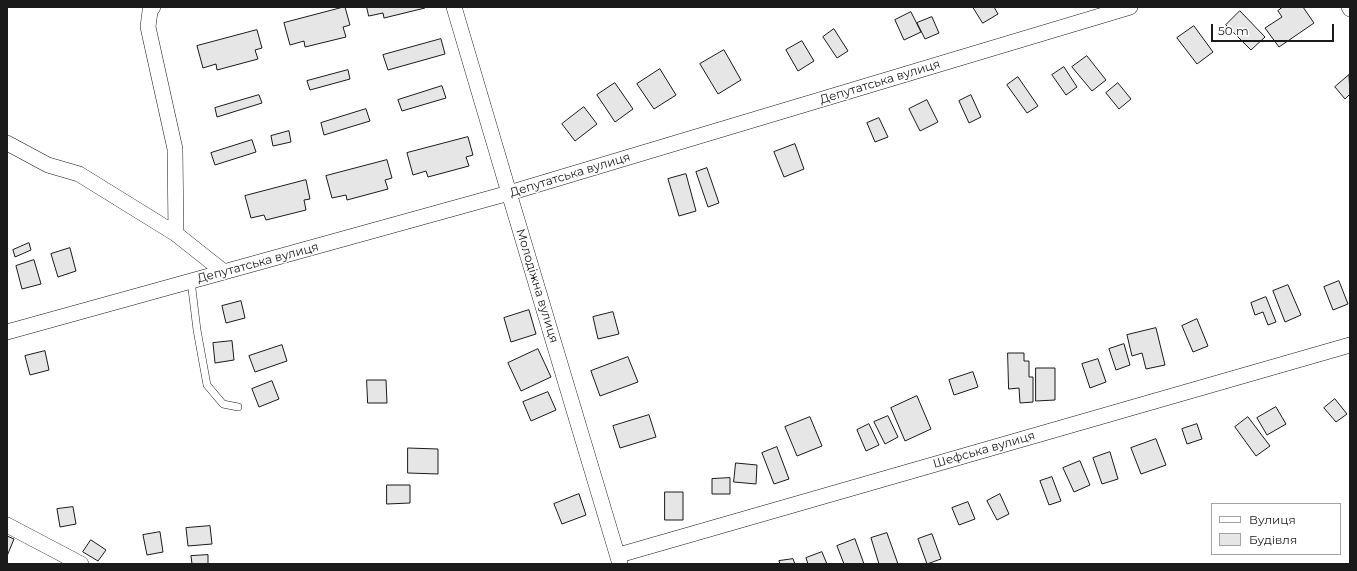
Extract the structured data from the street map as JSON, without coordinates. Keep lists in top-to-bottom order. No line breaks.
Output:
{"streets":{"street":["Депутатська вулиця","Молодіжна вулиця","Шефська вулиця"]},"crossings":[["Депутатська вулиця","Молодіжна вулиця"],["Молодіжна вулиця","Шефська вулиця"]],"legend":["Вулиця","Будівля"],"scale_bar":"50 m"}
